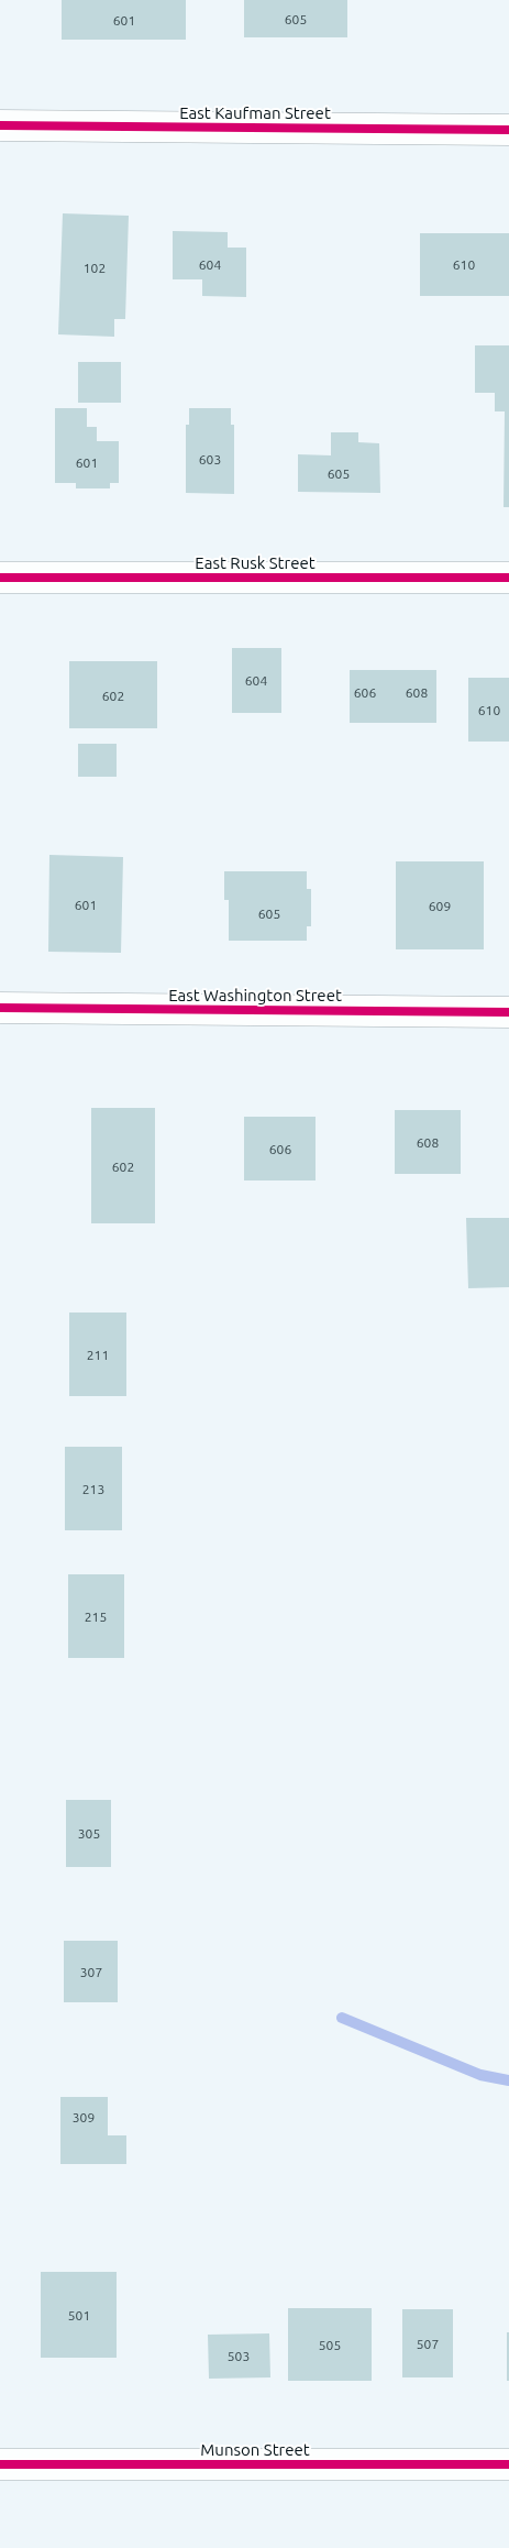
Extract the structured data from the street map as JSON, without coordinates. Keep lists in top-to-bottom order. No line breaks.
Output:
{"streets":{"street":["East Kaufman Street","East Rusk Street","East Washington Street","Munson Street"]},"house_numbers":["605","601","604","610","102","603","601","605","604","606","608","602","610","601","609","605","608","606","602","211","213","215","305","307","309","501","507","505","503"]}
